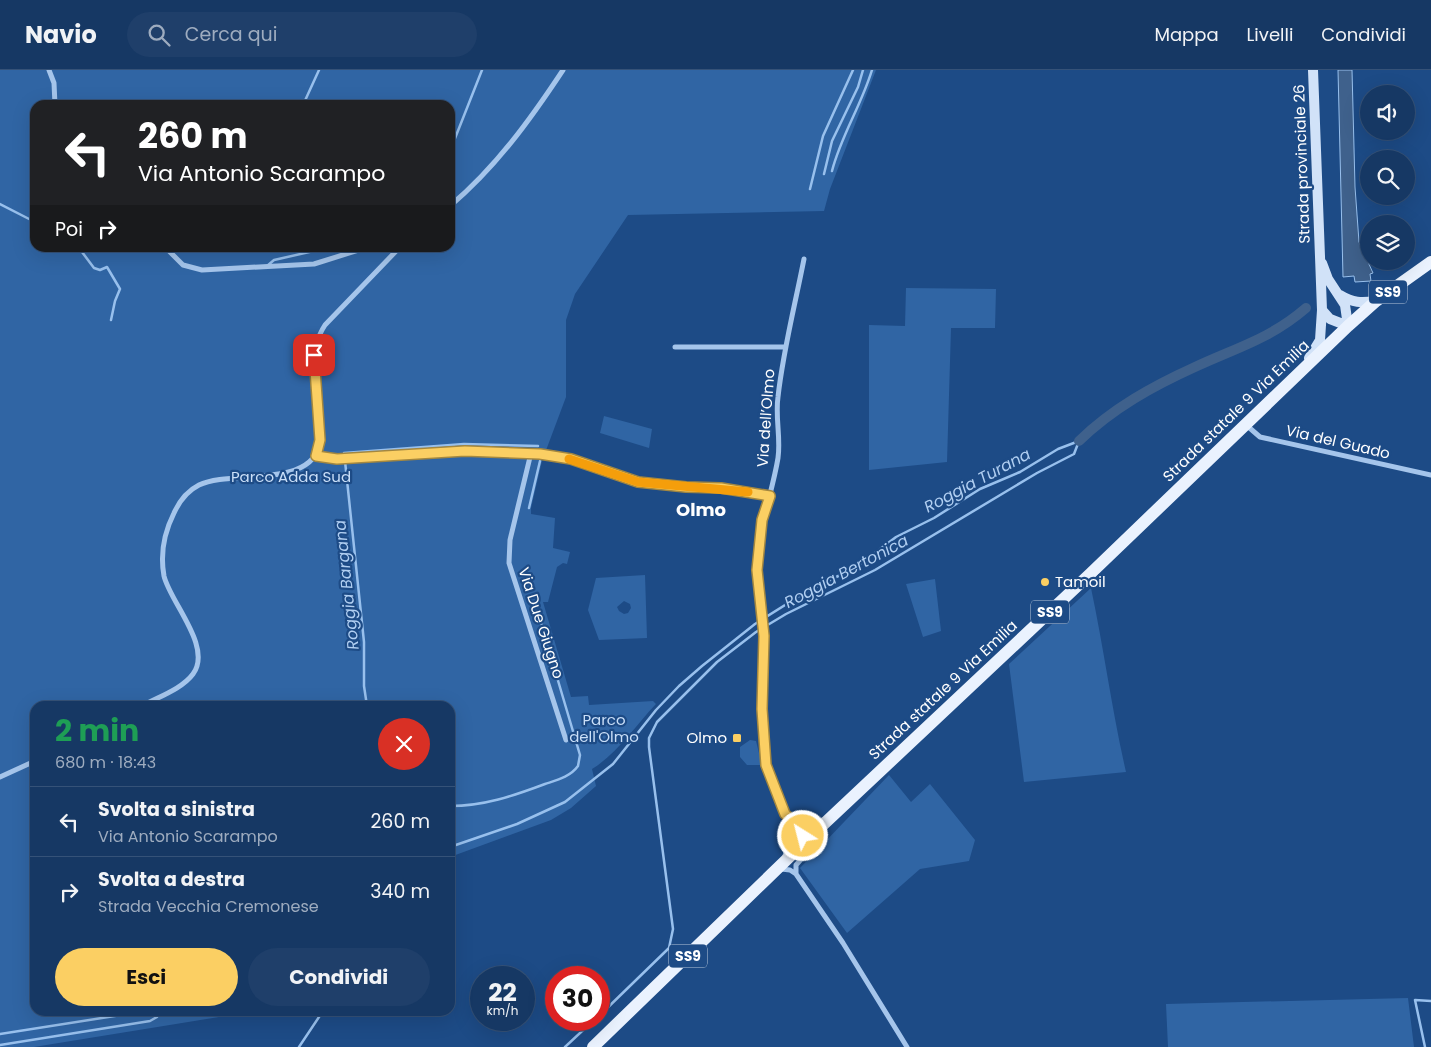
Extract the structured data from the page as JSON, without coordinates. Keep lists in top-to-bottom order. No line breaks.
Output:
{"streets":{"main road":["Strada provinciale 26","SS9","Strada statale 9 Via Emilia"],"street":["Via dell’Olmo","Via del Guado","Via Due Giugno"]},"crossings":[["Strada provinciale 26","Strada statale 9 Via Emilia"],["Strada statale 9 Via Emilia","Via dell’Olmo"],["Strada statale 9 Via Emilia","Via del Guado"]],"districts":["Olmo"],"water":["Roggia Turana","Roggia Bertonica","Roggia Bargana"],"parks":["Parco Adda Sud","Parco dell'Olmo"],"places":{"other":["Tamoil"],"transit":["Olmo"]},"page":{"header":"Navio","search":"Cerca qui","nav":["Mappa","Livelli","Condividi"],"turn":["260 m","Via Antonio Scarampo"],"then":"Poi","heading":["2 min","680 m · 18:43"],"list":[{"name":"Svolta a sinistra","note":"Via Antonio Scarampo","value":"260 m"},{"name":"Svolta a destra","note":"Strada Vecchia Cremonese","value":"340 m"}],"buttons":["Esci","Condividi"],"speed":"22 km/h","limit":"30"}}
